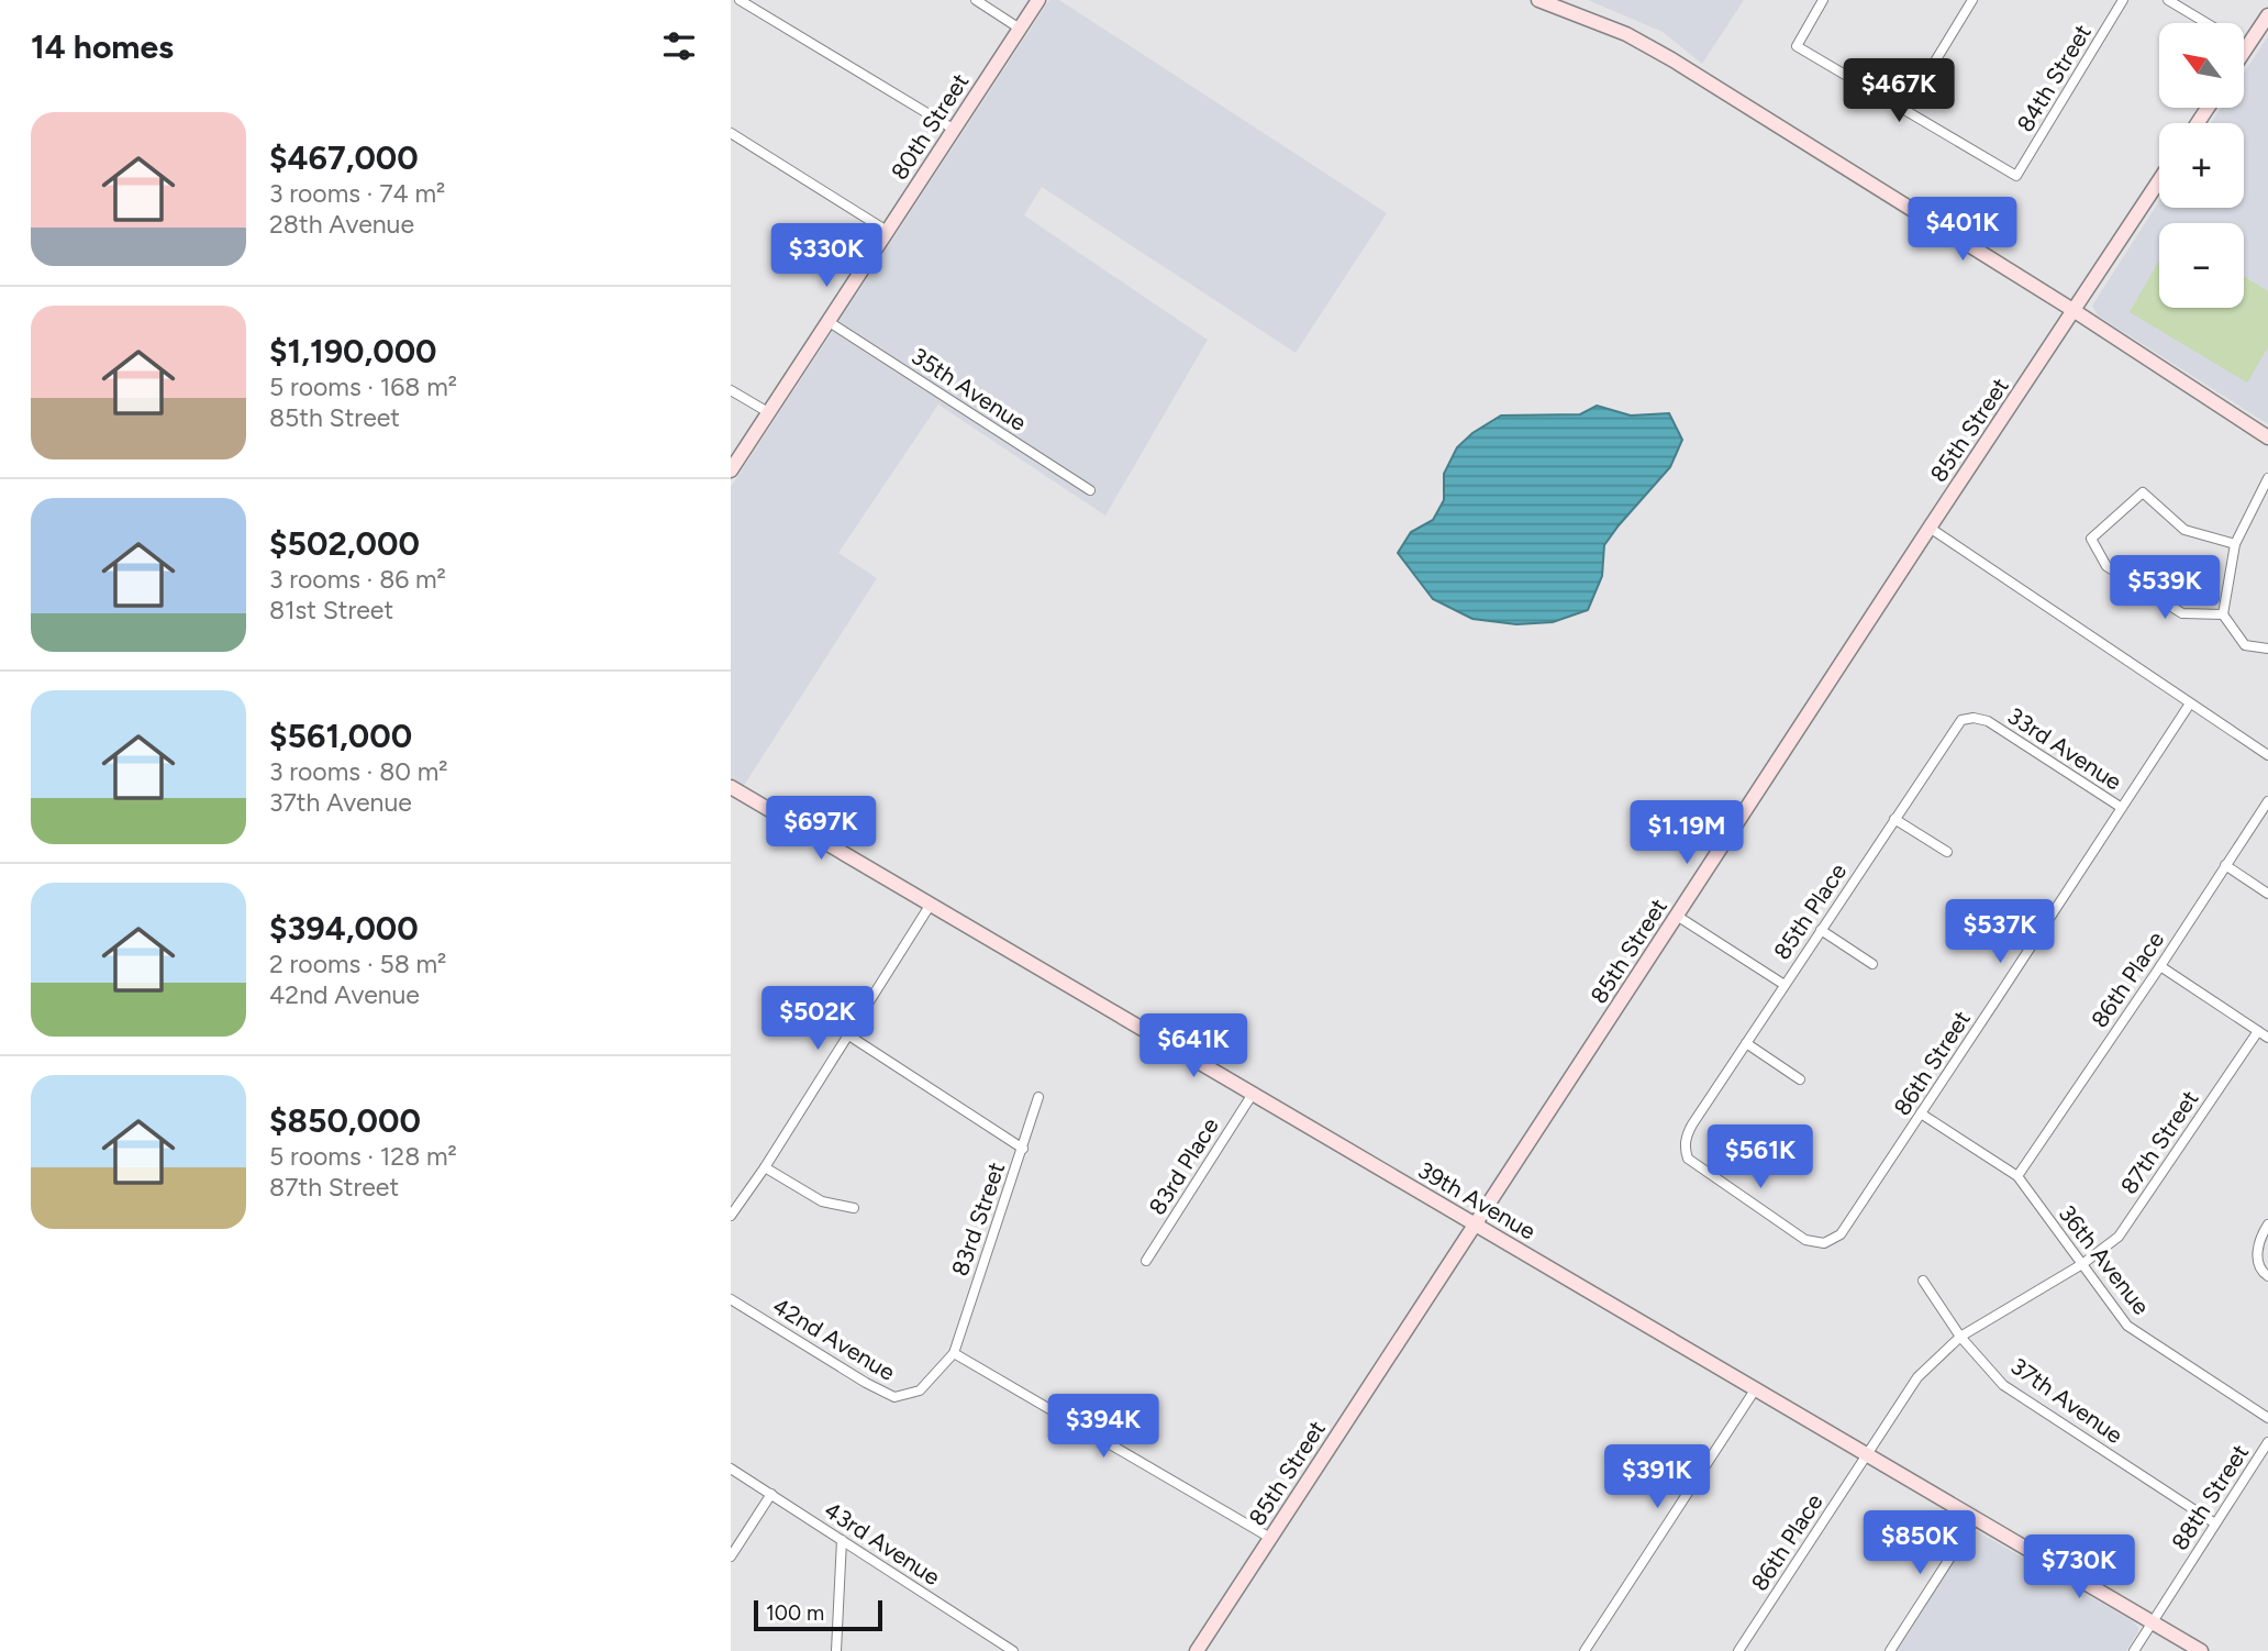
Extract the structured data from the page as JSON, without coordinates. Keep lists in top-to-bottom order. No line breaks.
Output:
{"streets":{"street":["84th Street","80th Street","35th Avenue","85th Street","33rd Avenue","85th Place","86th Place","86th Street","87th Street","83rd Place","39th Avenue","83rd Street","36th Avenue","42nd Avenue","37th Avenue","88th Street","43rd Avenue"]},"crossings":[["80th Street","35th Avenue"],["85th Street","39th Avenue"],["33rd Avenue","85th Place"],["33rd Avenue","86th Street"],["85th Place","86th Street"],["86th Place","87th Street"],["86th Place","39th Avenue"],["86th Place","36th Avenue"],["86th Place","37th Avenue"],["86th Street","36th Avenue"],["87th Street","36th Avenue"],["87th Street","37th Avenue"],["83rd Place","39th Avenue"],["39th Avenue","88th Street"],["83rd Street","42nd Avenue"],["37th Avenue","88th Street"]],"scale_bar":"100 m","north":"top left","page":{"heading":"14 homes","map_buttons":["+","−"],"price":["$467K","$401K","$330K","$539K","$697K","$1.19M","$537K","$502K","$641K","$561K","$394K","$391K","$850K","$730K"],"list":[{"name":"$467,000","note":"3 rooms · 74 m² · 28th Avenue"},{"name":"$1,190,000","note":"5 rooms · 168 m² · 85th Street"},{"name":"$502,000","note":"3 rooms · 86 m² · 81st Street"},{"name":"$561,000","note":"3 rooms · 80 m² · 37th Avenue"},{"name":"$394,000","note":"2 rooms · 58 m² · 42nd Avenue"},{"name":"$850,000","note":"5 rooms · 128 m² · 87th Street"}],"scale":"100 m"}}
